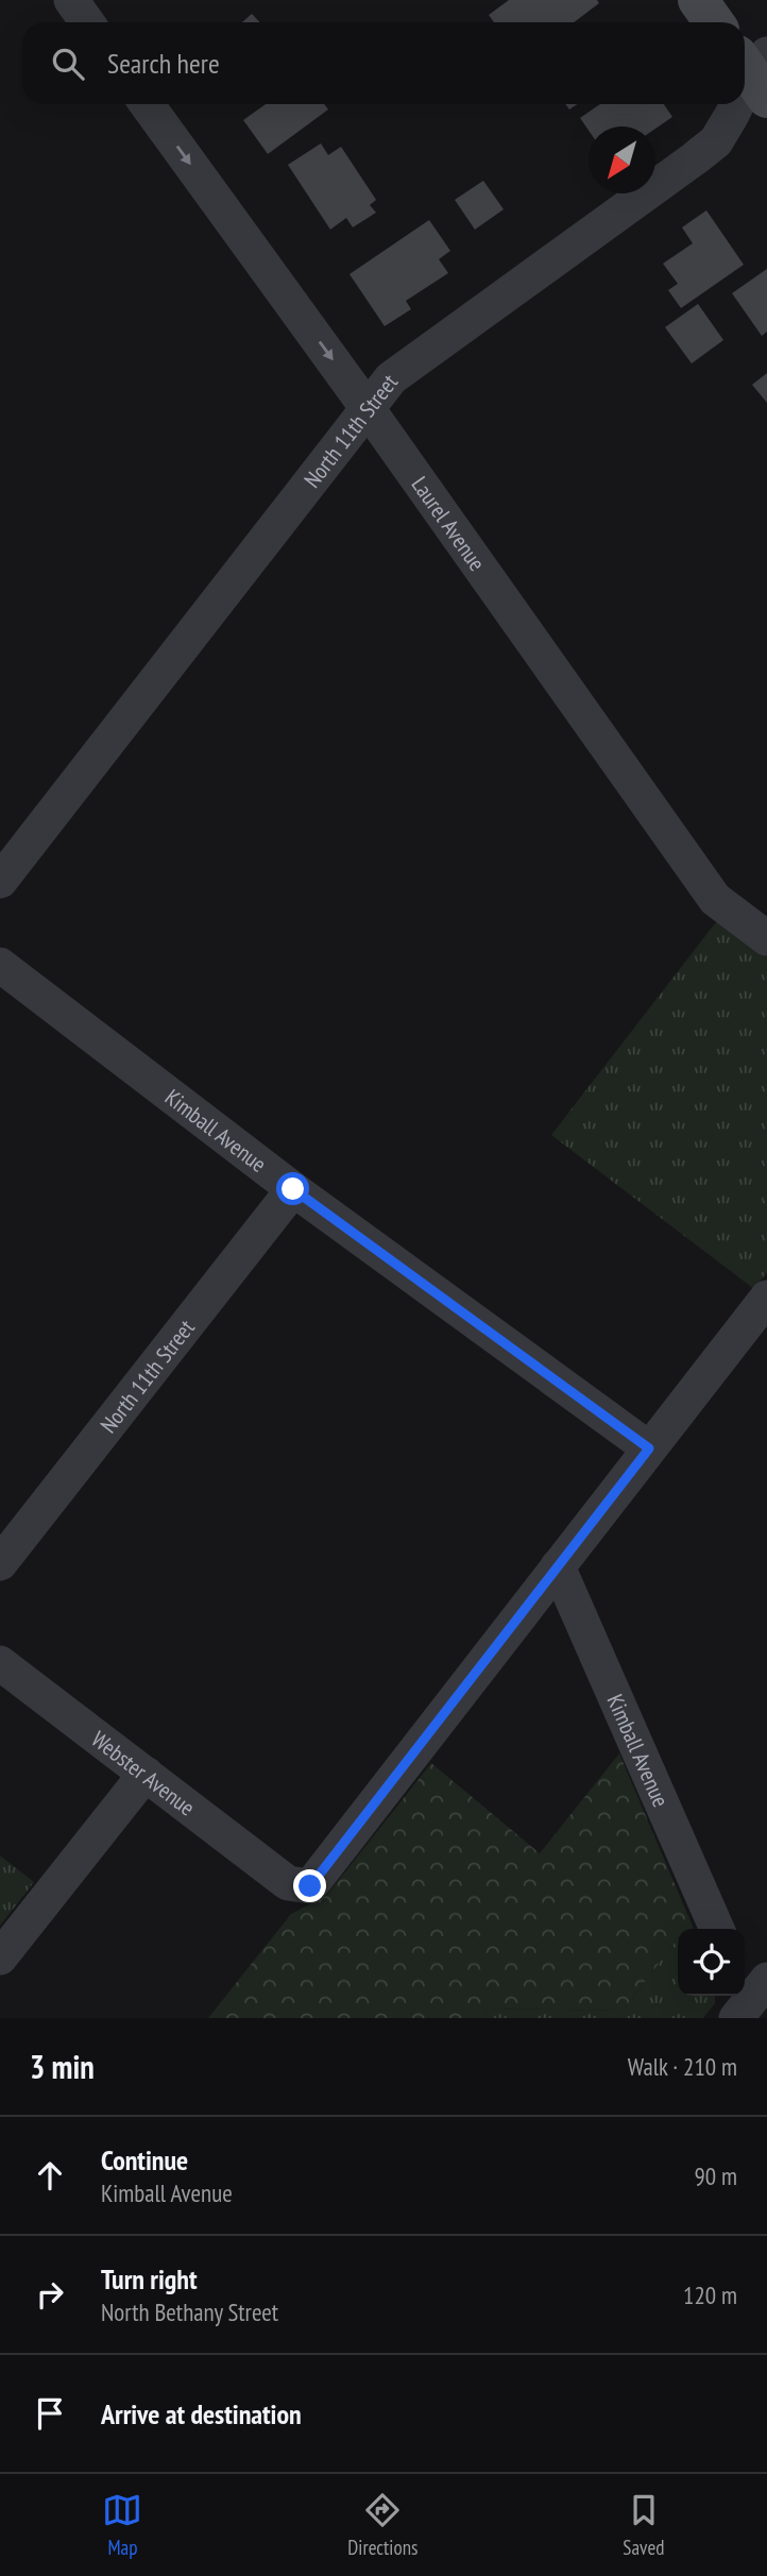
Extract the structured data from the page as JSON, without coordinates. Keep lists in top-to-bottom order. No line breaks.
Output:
{"streets":{"street":["North 11th Street","Laurel Avenue","Kimball Avenue","Webster Avenue"]},"crossings":[["North 11th Street","Laurel Avenue"],["North 11th Street","Kimball Avenue"],["Kimball Avenue","Webster Avenue"]],"one_way":["Laurel Avenue"],"north":"bottom left","page":{"search":"Search here","heading":["3 min","Walk · 210 m"],"list":[["Continue","Kimball Avenue","90 m"],["Turn right","North Bethany Street","120 m"],"Arrive at destination"],"nav":["Map","Directions","Saved"]}}
